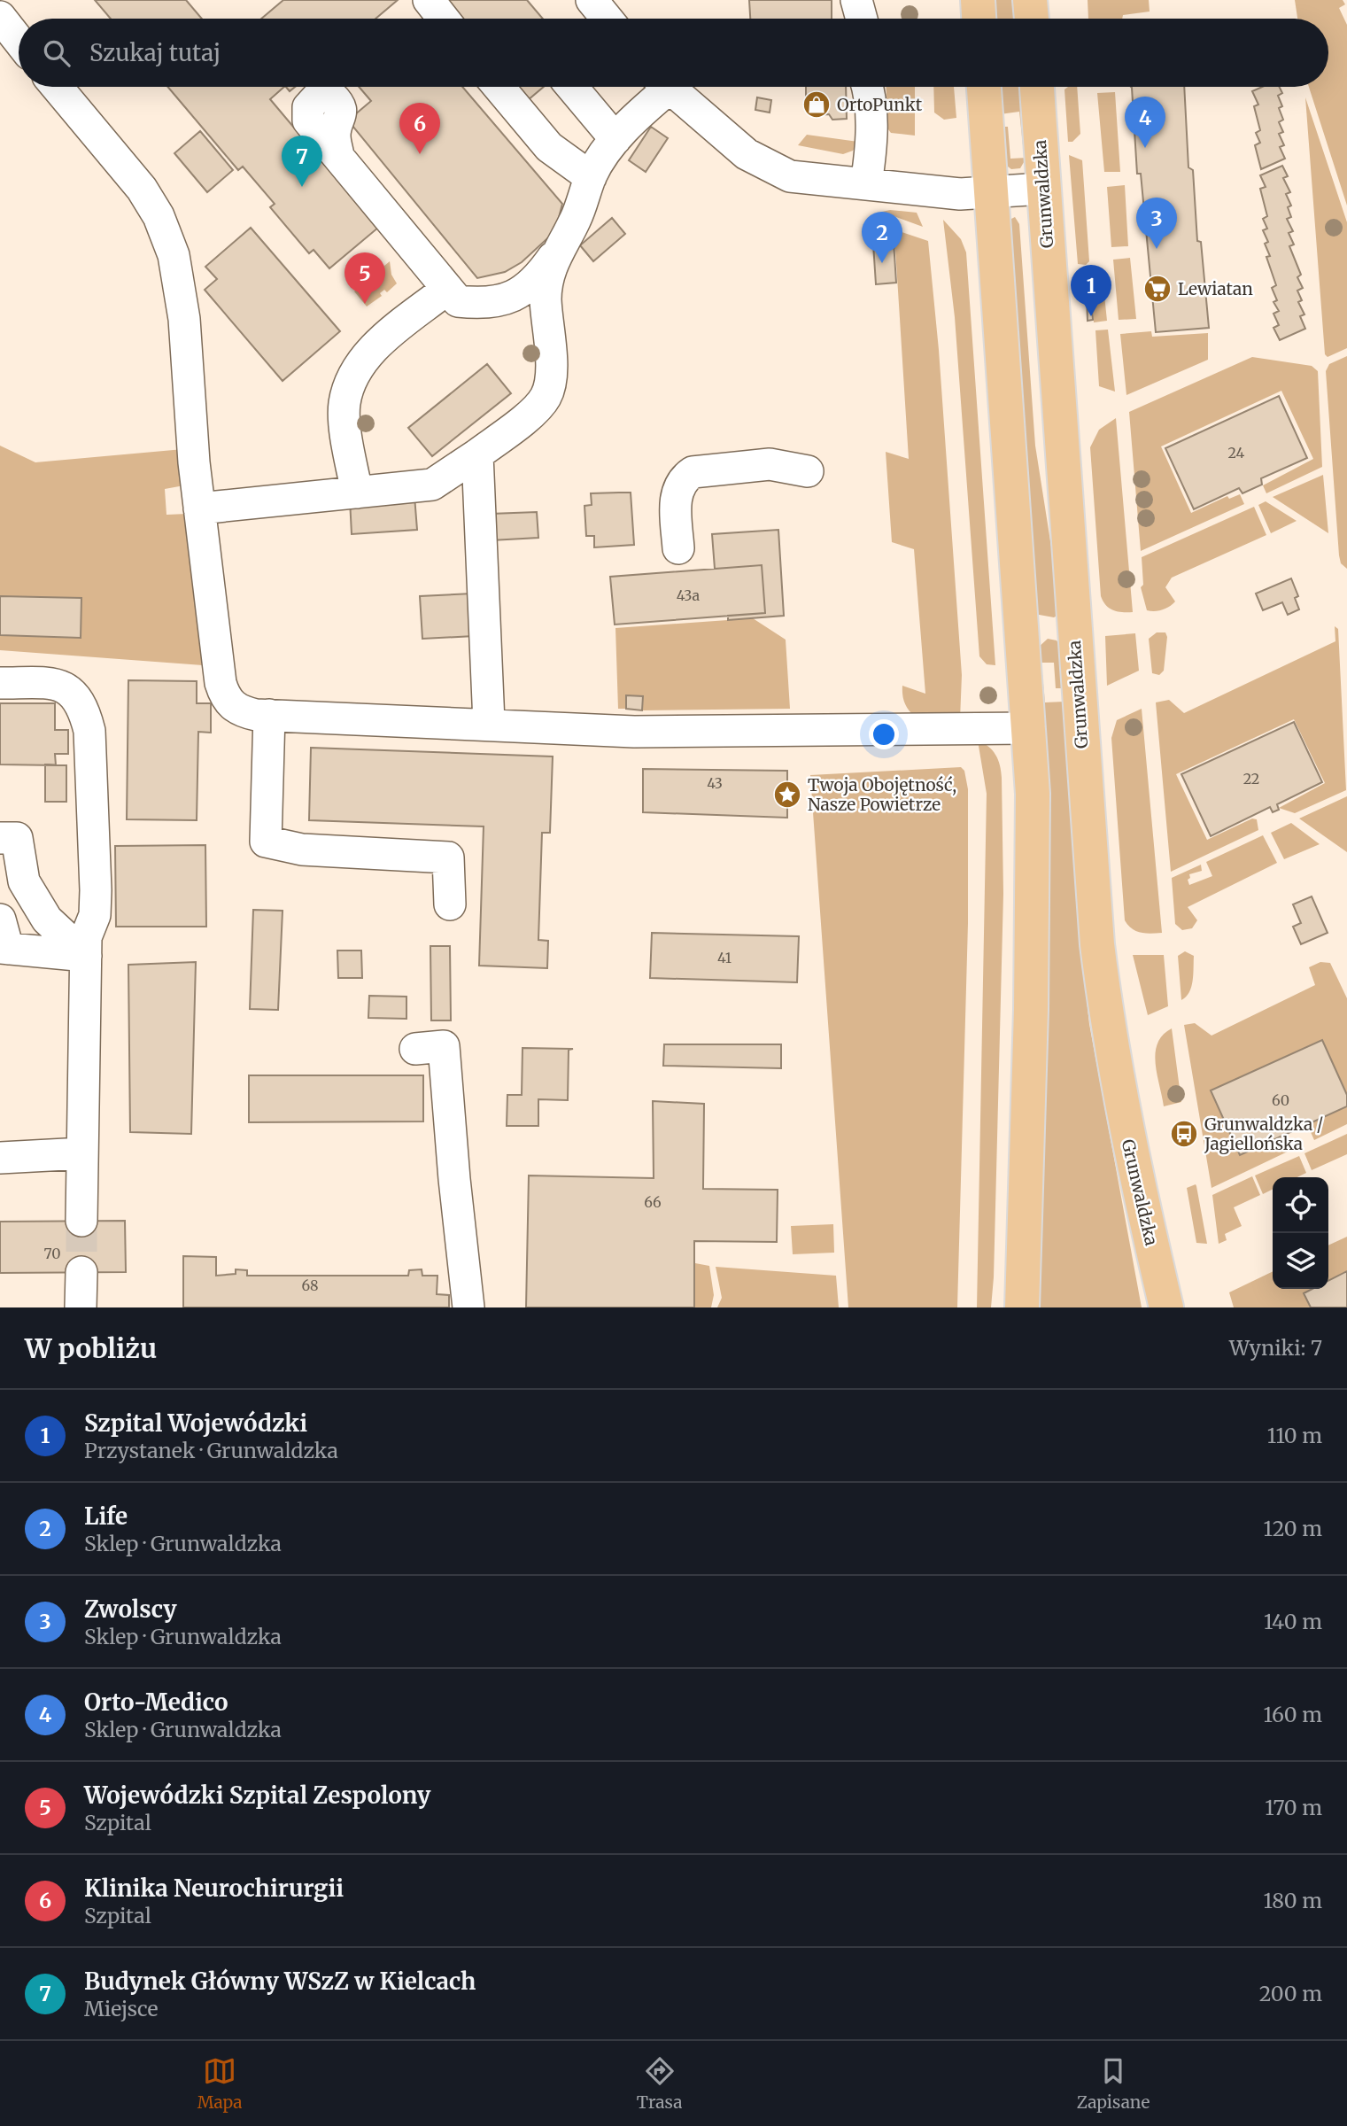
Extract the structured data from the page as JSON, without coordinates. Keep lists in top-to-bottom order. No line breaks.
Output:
{"streets":{"main road":["Grunwaldzka"]},"places":{"shop":["OrtoPunkt"],"supermarket":["Lewiatan"],"place":["Twoja Obojętność, Nasze Powietrze"],"bus stop":["Grunwaldzka / Jagiellońska"]},"house_numbers":["24","43a","22","43","41","60","66","70","68"],"page":{"search":"Szukaj tutaj","pins":["4","6","7","3","2","5","1"],"heading":["W pobliżu","Wyniki: 7"],"list":[{"mark":"1","name":"Szpital Wojewódzki","note":"Przystanek · Grunwaldzka","value":"110 m"},{"mark":"2","name":"Life","note":"Sklep · Grunwaldzka","value":"120 m"},{"mark":"3","name":"Zwolscy","note":"Sklep · Grunwaldzka","value":"140 m"},{"mark":"4","name":"Orto-Medico","note":"Sklep · Grunwaldzka","value":"160 m"},{"mark":"5","name":"Wojewódzki Szpital Zespolony","note":"Szpital","value":"170 m"},{"mark":"6","name":"Klinika Neurochirurgii","note":"Szpital","value":"180 m"},{"mark":"7","name":"Budynek Główny WSzZ w Kielcach","note":"Miejsce","value":"200 m"}],"nav":["Mapa","Trasa","Zapisane"]}}
